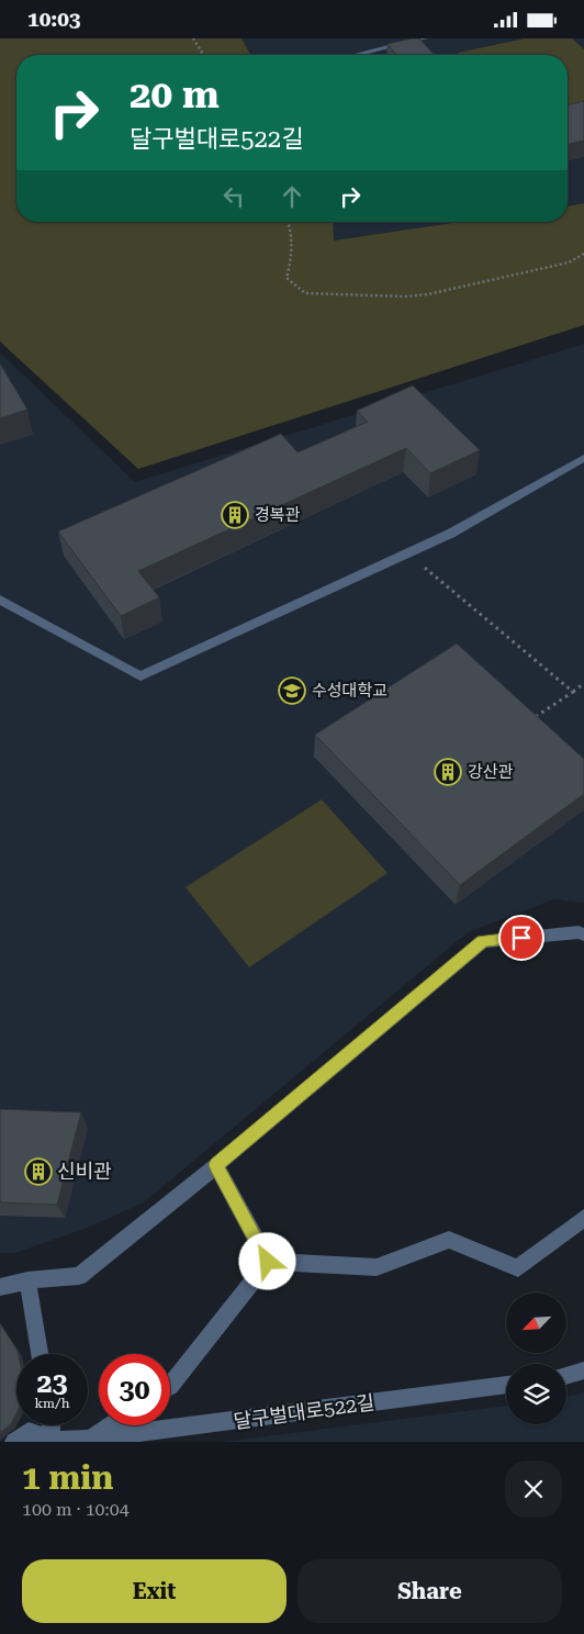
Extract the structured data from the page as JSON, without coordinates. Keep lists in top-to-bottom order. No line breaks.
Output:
{"streets":{"street":["달구벌대로522길"]},"places":{"building":["경복관","강산관","신비관"],"school or university":["수성대학교"]},"north":"bottom left","page":{"status":"10:03","turn":["20 m","달구벌대로522길"],"speed":"23 km/h","limit":"30","heading":["1 min","100 m · 10:04"],"buttons":["Exit","Share"]}}
